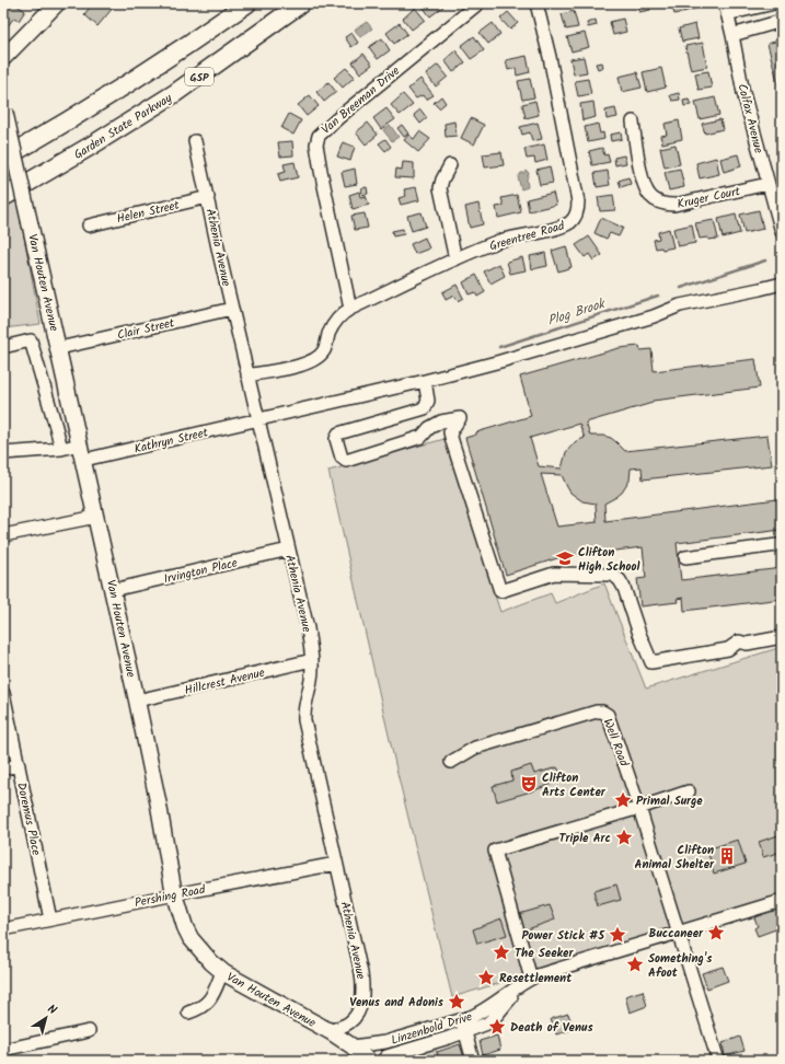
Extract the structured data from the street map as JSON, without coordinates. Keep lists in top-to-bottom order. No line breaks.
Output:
{"streets":{"highway":["GSP","Garden State Parkway"],"main road":["Van Houten Avenue"],"street":["Van Breeman Drive","Colfax Avenue","Kruger Court","Helen Street","Greentree Road","Athenia Avenue","Clair Street","Kathryn Street","Irvington Place","Hillcrest Avenue","Well Road","Doremus Place","Pershing Road","Linzenbold Drive"]},"crossings":[["Van Breeman Drive","Greentree Road"],["Colfax Avenue","Kruger Court"],["Helen Street","Athenia Avenue"],["Greentree Road","Athenia Avenue"],["Athenia Avenue","Van Houten Avenue"],["Athenia Avenue","Clair Street"],["Athenia Avenue","Kathryn Street"],["Athenia Avenue","Irvington Place"],["Athenia Avenue","Hillcrest Avenue"],["Athenia Avenue","Pershing Road"],["Van Houten Avenue","Clair Street"],["Van Houten Avenue","Kathryn Street"],["Van Houten Avenue","Irvington Place"],["Van Houten Avenue","Hillcrest Avenue"],["Van Houten Avenue","Pershing Road"],["Van Houten Avenue","Linzenbold Drive"],["Doremus Place","Pershing Road"]],"water":["Plog Brook"],"places":{"school or university":["Clifton High School"],"theatre":["Clifton Arts Center"],"place":["Primal Surge","Triple Arc","Buccaneer","Power Stick #5","The Seeker","Something's Afoot","Resettlement","Venus and Adonis","Death of Venus"],"building":["Clifton Animal Shelter"]},"north":"top right"}
